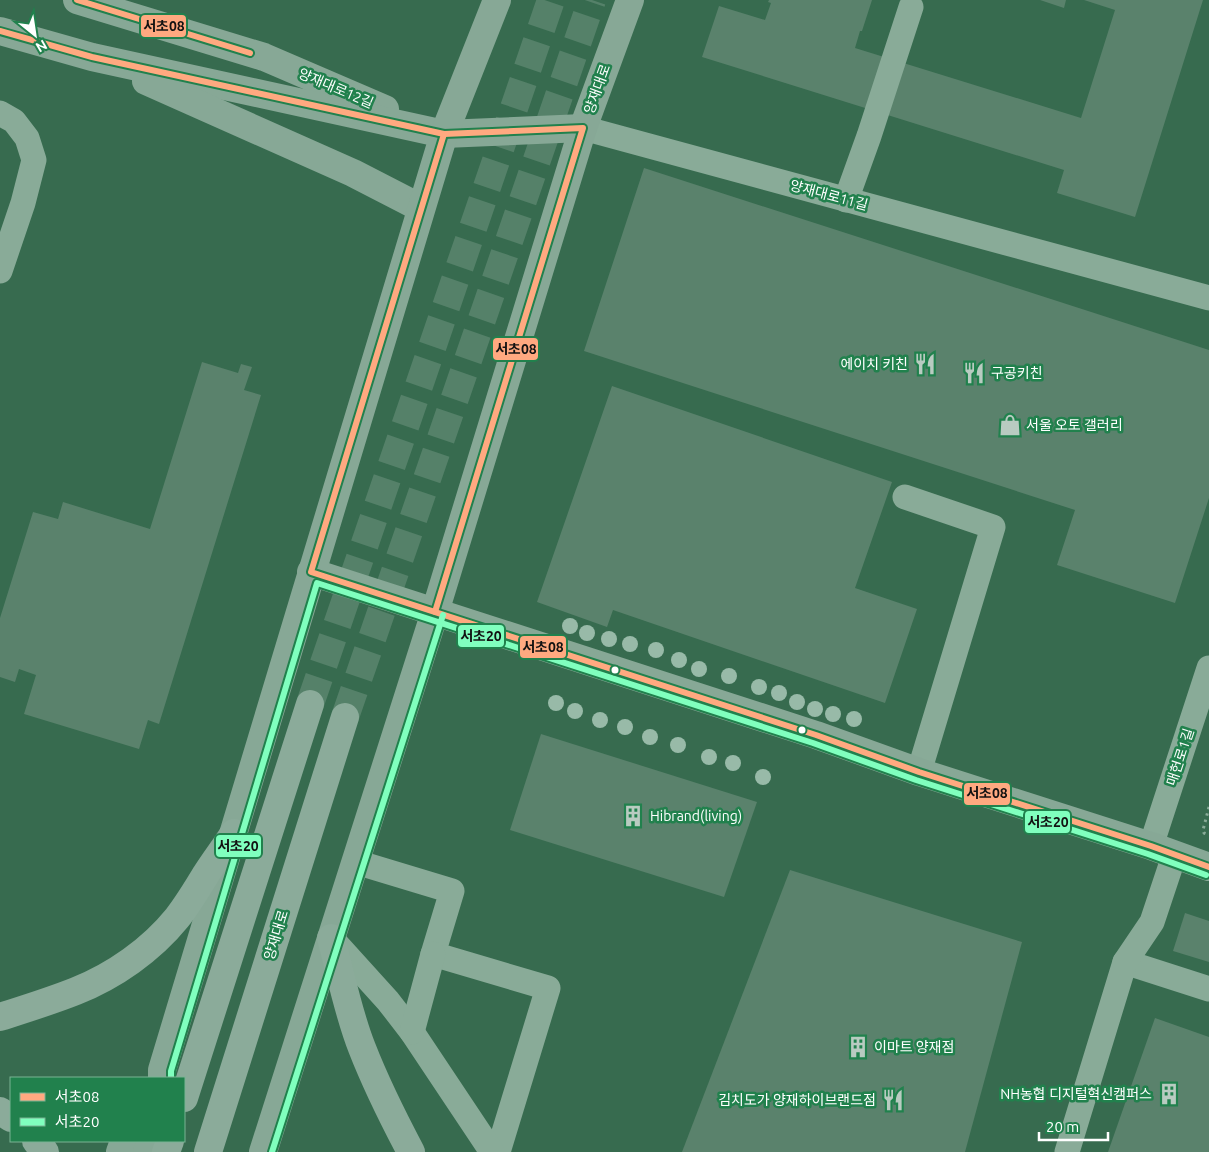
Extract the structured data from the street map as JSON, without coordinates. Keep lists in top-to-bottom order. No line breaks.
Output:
{"streets":{"highway":["양재대로"],"main road":["양재대로12길","양재대로11길"],"street":["매헌로1길"]},"crossings":[["양재대로12길","양재대로11길"],["양재대로","양재대로11길"]],"places":{"restaurant":["에이치 키친","구공키친","김치도가 양재하이브랜드점"],"shop":["서울 오토 갤러리"],"building":["Hibrand(living)","이마트 양재점","NH농협 디지털혁신캠퍼스"]},"lines":["transit line 서초08","transit line 서초20"],"legend":["서초08","서초20"],"scale_bar":"20 m","north":"bottom right"}
